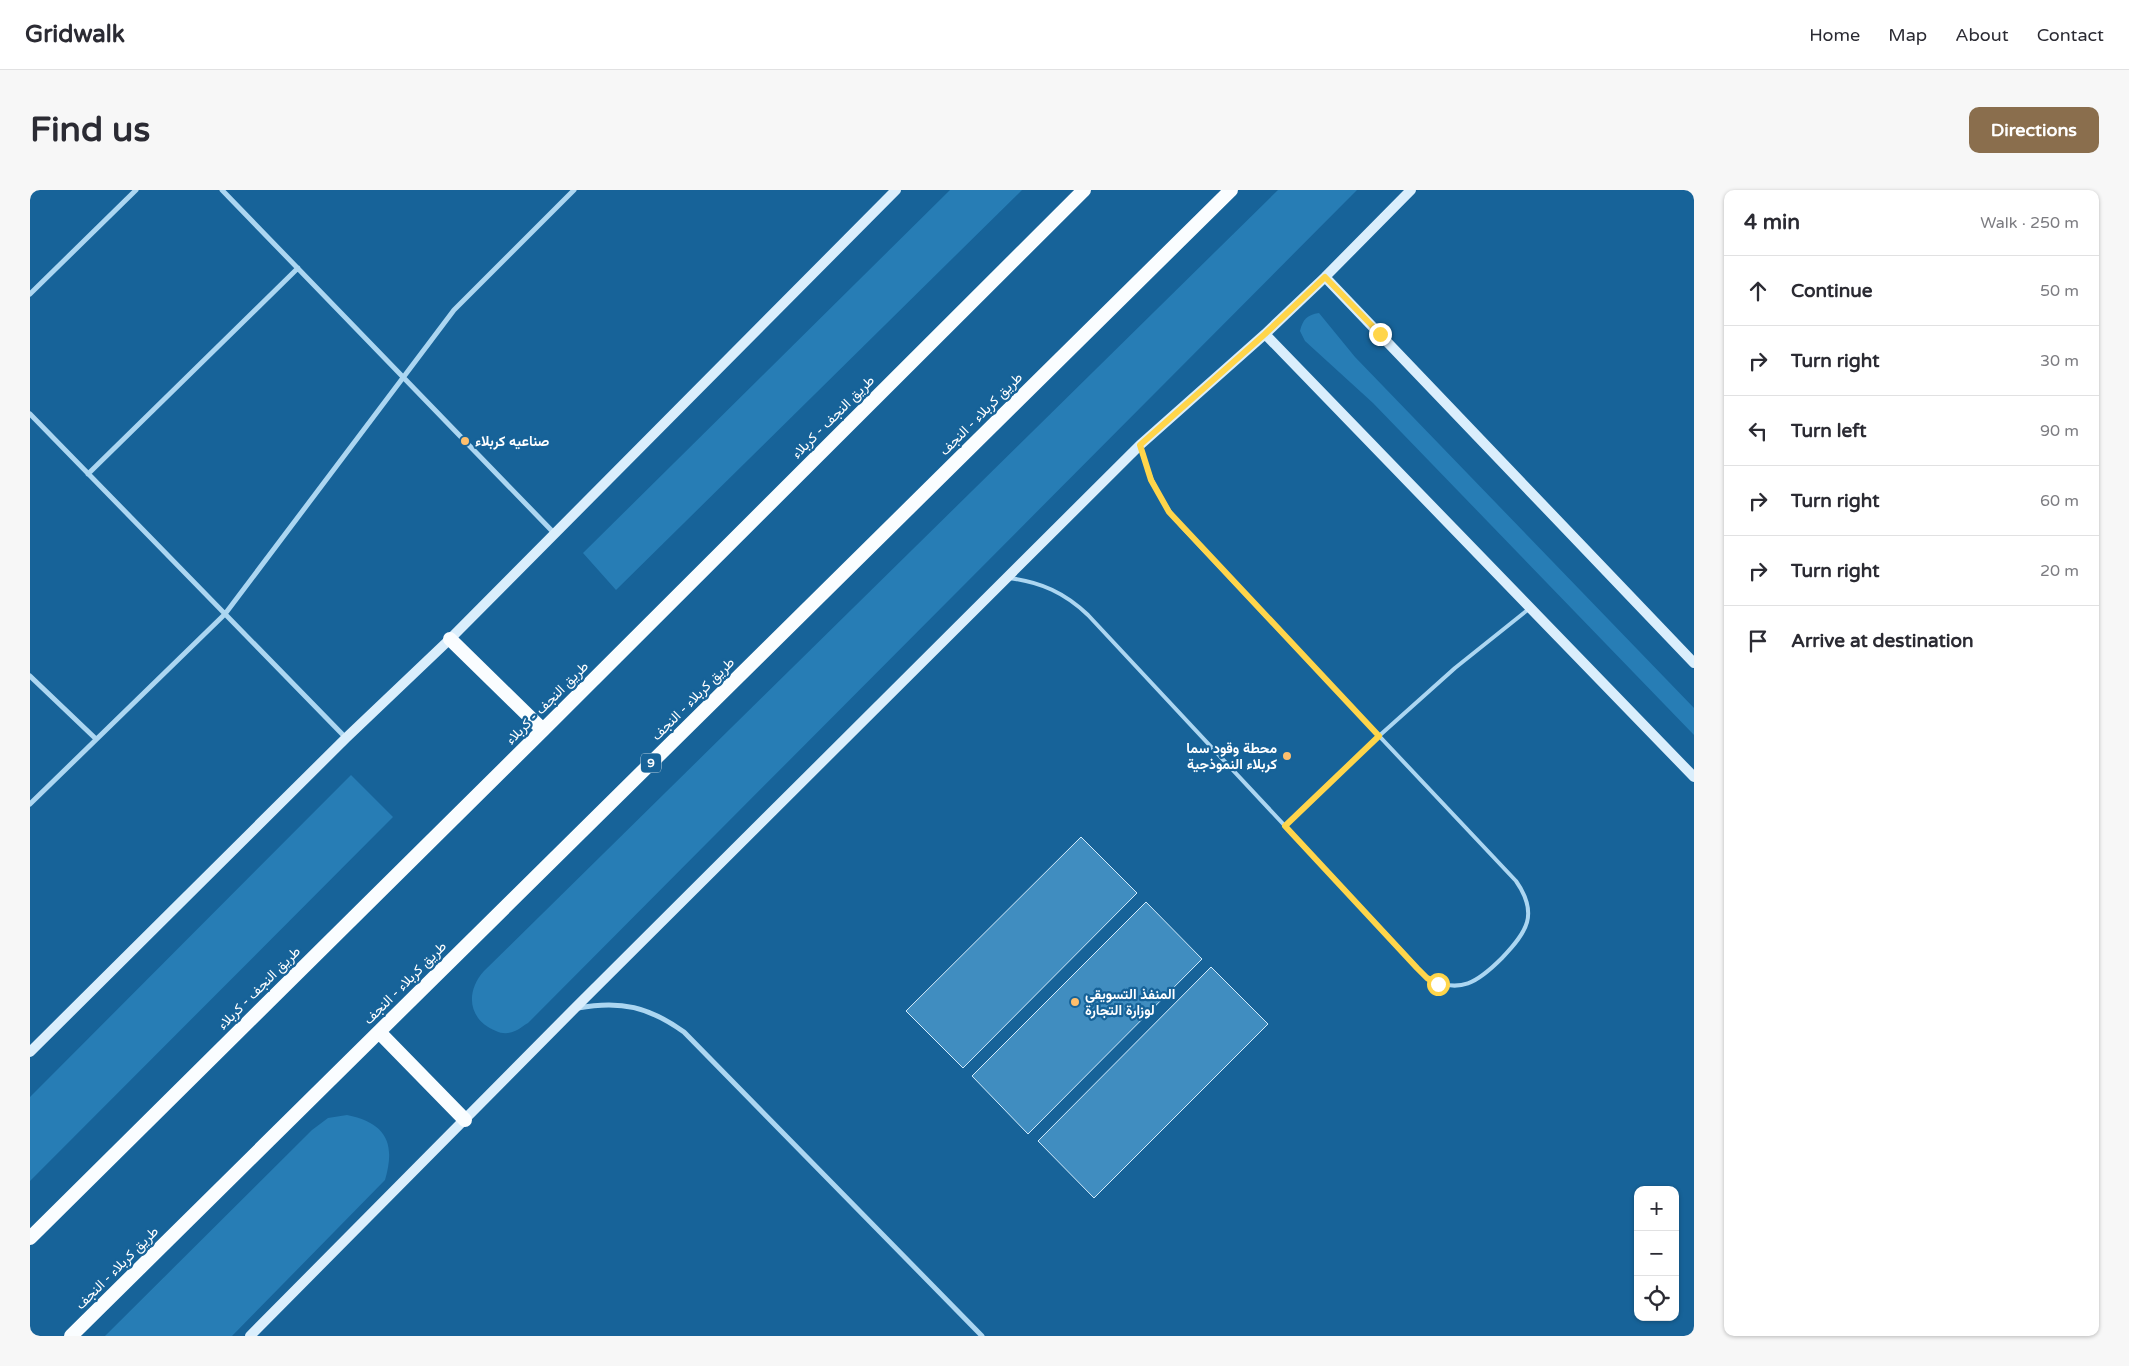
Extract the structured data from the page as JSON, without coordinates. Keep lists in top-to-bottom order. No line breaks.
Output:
{"streets":{"highway":["طريق كربلاء - النجف","طريق النجف - كربلاء","9"]},"places":["صناعيه كربلاء","محطة وقود سما كربلاء النموذجية","المنفذ التسويقي لوزارة التجارة"],"page":{"header":"Gridwalk","nav":["Home","Map","About","Contact"],"buttons":"Directions","title":"Find us","heading":["4 min","Walk · 250 m"],"list":[["Continue","50 m"],["Turn right","30 m"],["Turn left","90 m"],["Turn right","60 m"],["Turn right","20 m"],"Arrive at destination"],"map_buttons":["+","−"]}}
